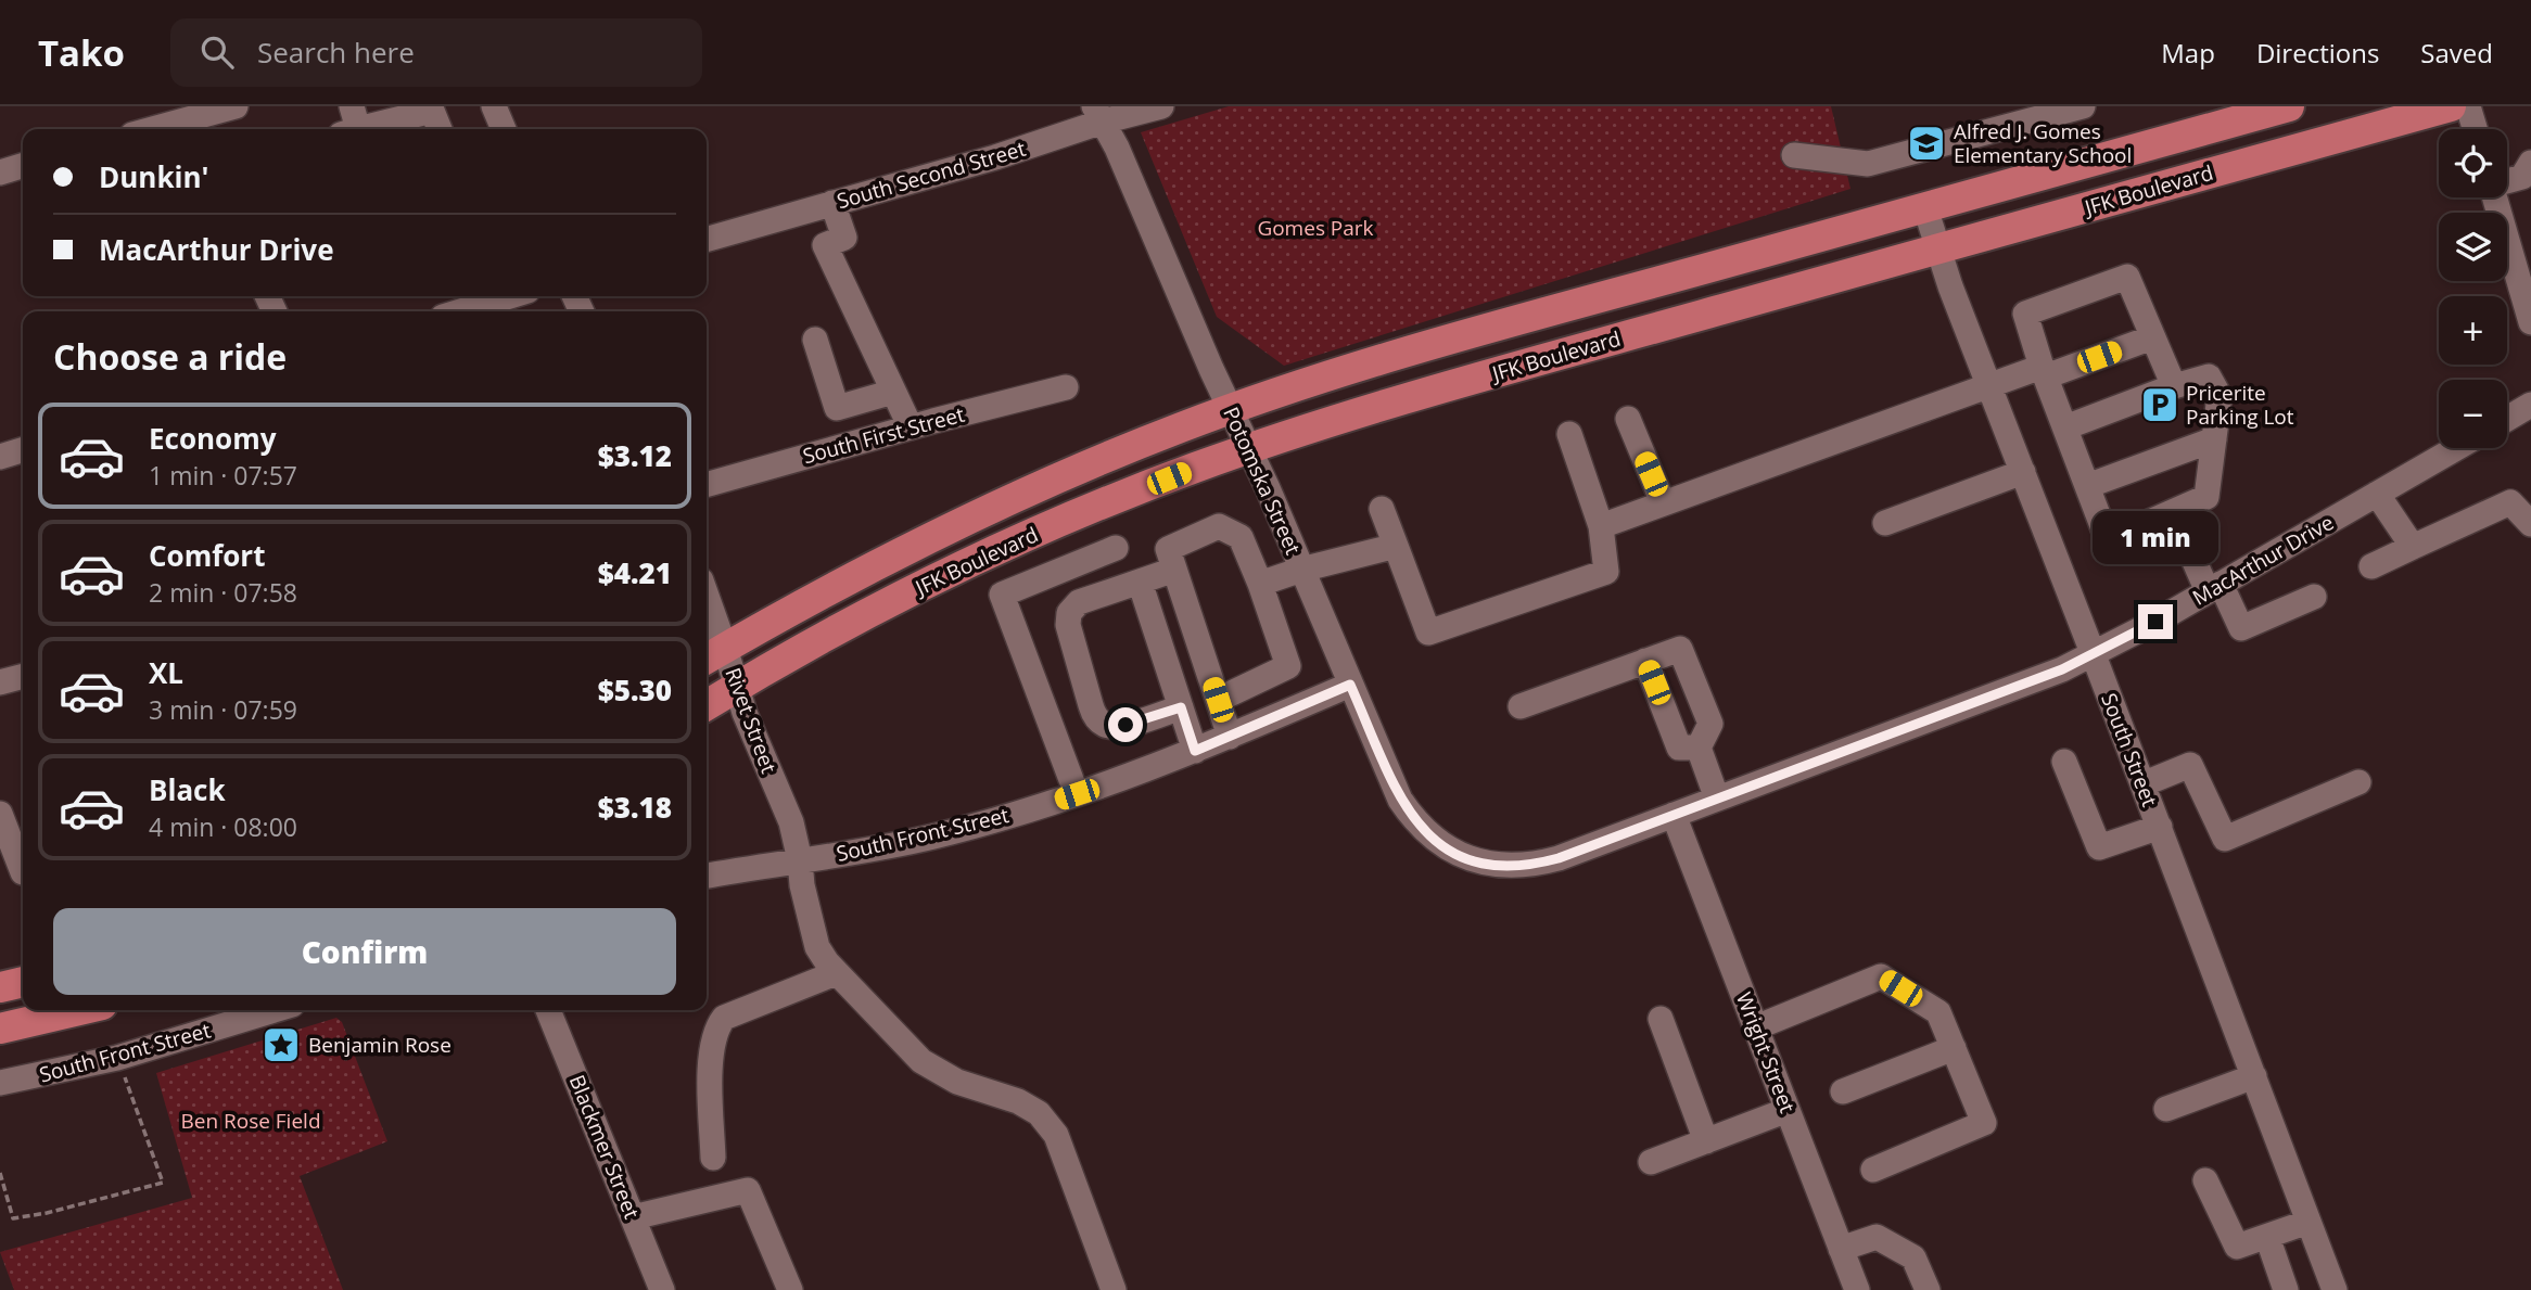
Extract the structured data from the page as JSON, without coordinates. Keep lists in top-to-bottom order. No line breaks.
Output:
{"streets":{"main road":["JFK Boulevard"],"street":["South Second Street","South First Street","Potomska Street","MacArthur Drive","Rivet Street","South Street","South Front Street","Wright Street","Blackmer Street"]},"crossings":[["South Second Street","Potomska Street"],["JFK Boulevard","Potomska Street"],["JFK Boulevard","Rivet Street"],["JFK Boulevard","South Street"],["Potomska Street","MacArthur Drive"],["Potomska Street","South Front Street"],["MacArthur Drive","South Street"],["MacArthur Drive","Wright Street"],["Rivet Street","South Front Street"]],"parks":["Gomes Park","Ben Rose Field"],"places":{"school or university":["Alfred J. Gomes Elementary School"],"parking":["Pricerite Parking Lot"],"place":["Benjamin Rose"]},"page":{"header":"Tako","search":"Search here","nav":["Map","Directions","Saved"],"map_buttons":["+","−"],"banner":["Dunkin'","MacArthur Drive"],"heading":"Choose a ride","list":[{"name":"Economy","note":"1 min · 07:57","value":"$3.12"},{"name":"Comfort","note":"2 min · 07:58","value":"$4.21"},{"name":"XL","note":"3 min · 07:59","value":"$5.30"},{"name":"Black","note":"4 min · 08:00","value":"$3.18"}],"bubble":"1 min","buttons":"Confirm"}}
